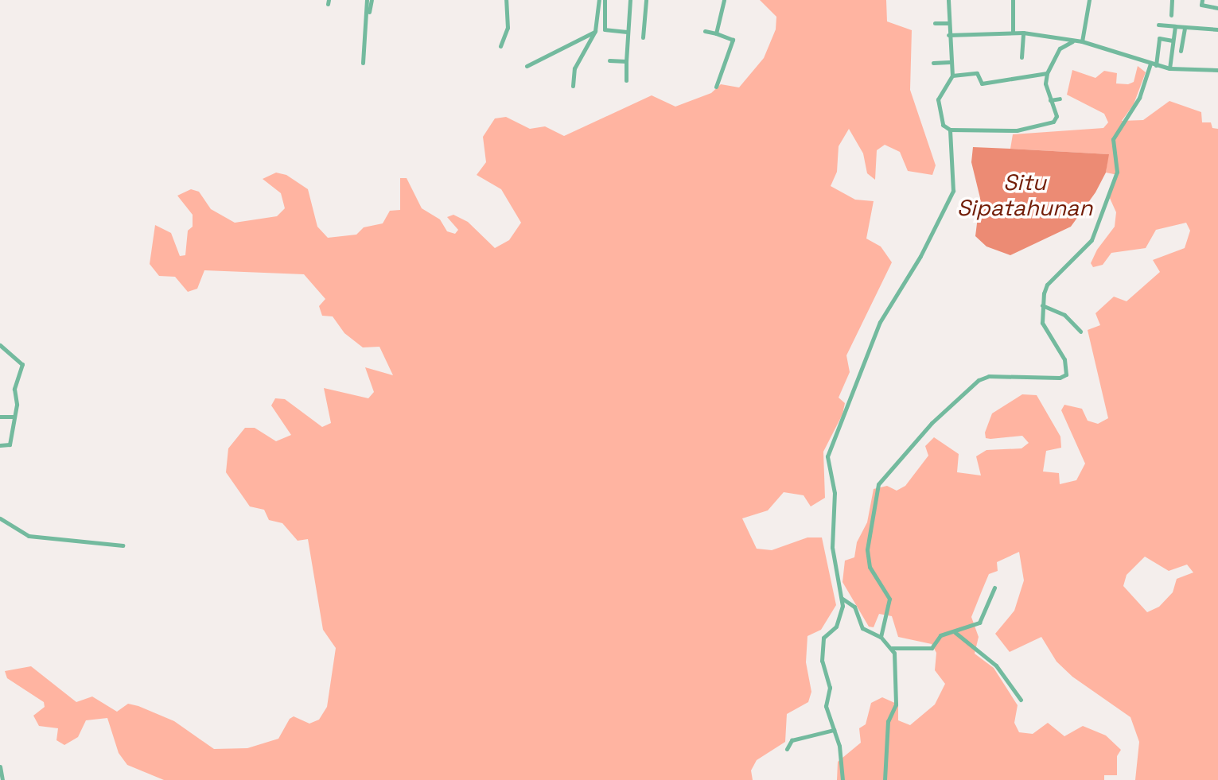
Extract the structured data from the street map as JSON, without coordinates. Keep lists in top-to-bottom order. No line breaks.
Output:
{"water":["Situ Sipatahunan"]}
